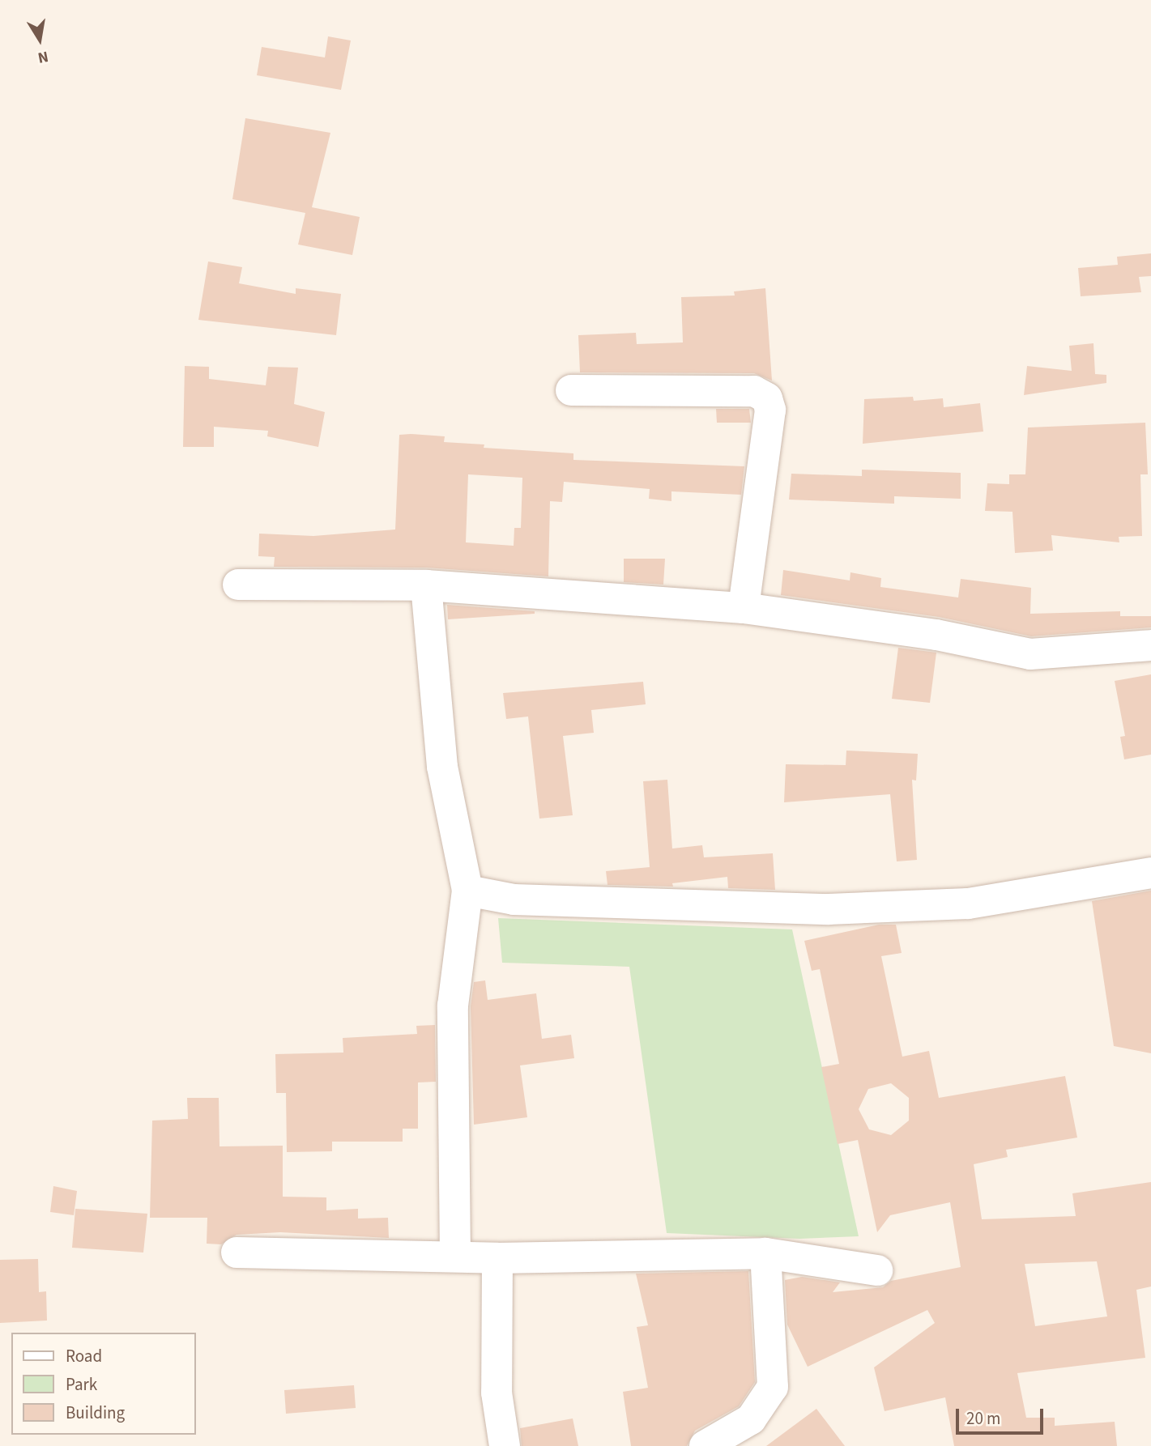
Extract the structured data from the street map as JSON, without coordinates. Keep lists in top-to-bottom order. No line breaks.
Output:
{"legend":["Road","Park","Building"],"scale_bar":"20 m","north":"bottom"}
